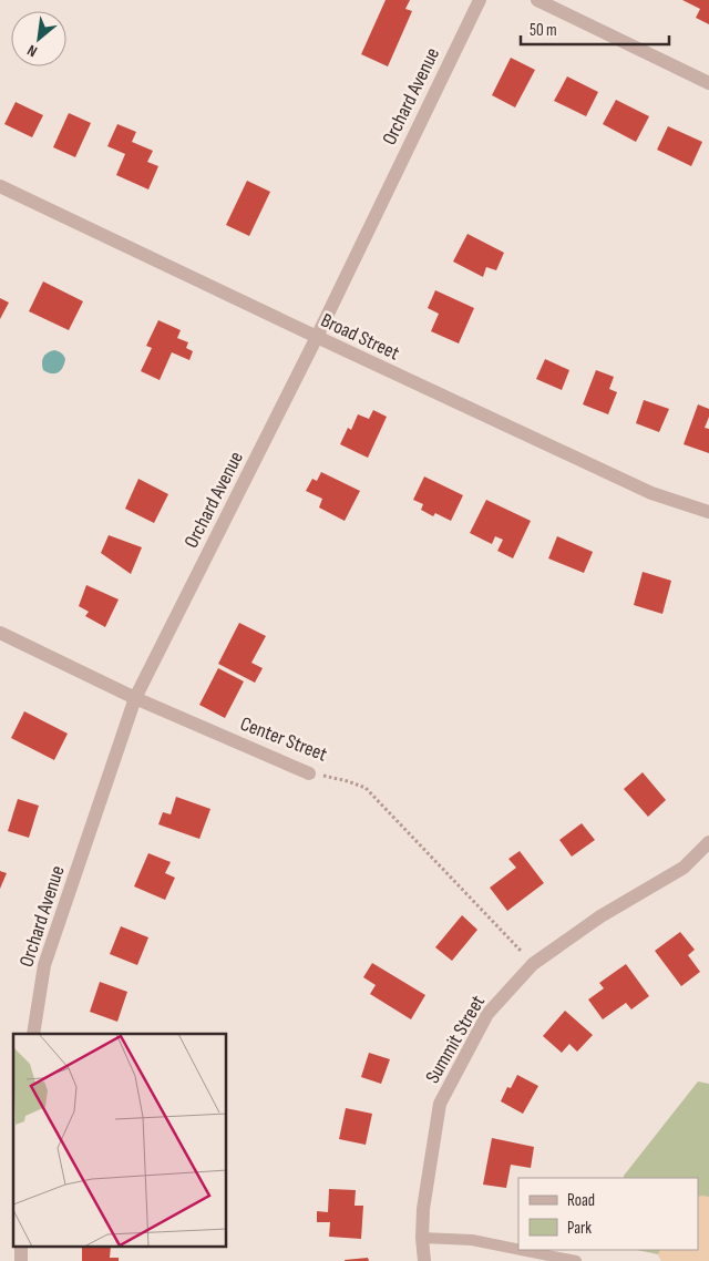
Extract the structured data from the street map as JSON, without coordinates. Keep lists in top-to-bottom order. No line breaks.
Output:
{"streets":{"street":["Orchard Avenue","Broad Street","Center Street","Summit Street"]},"crossings":[["Orchard Avenue","Broad Street"],["Orchard Avenue","Center Street"],["Center Street","Summit Street"]],"legend":["Road","Park"],"scale_bar":"50 m","north":"bottom left"}
